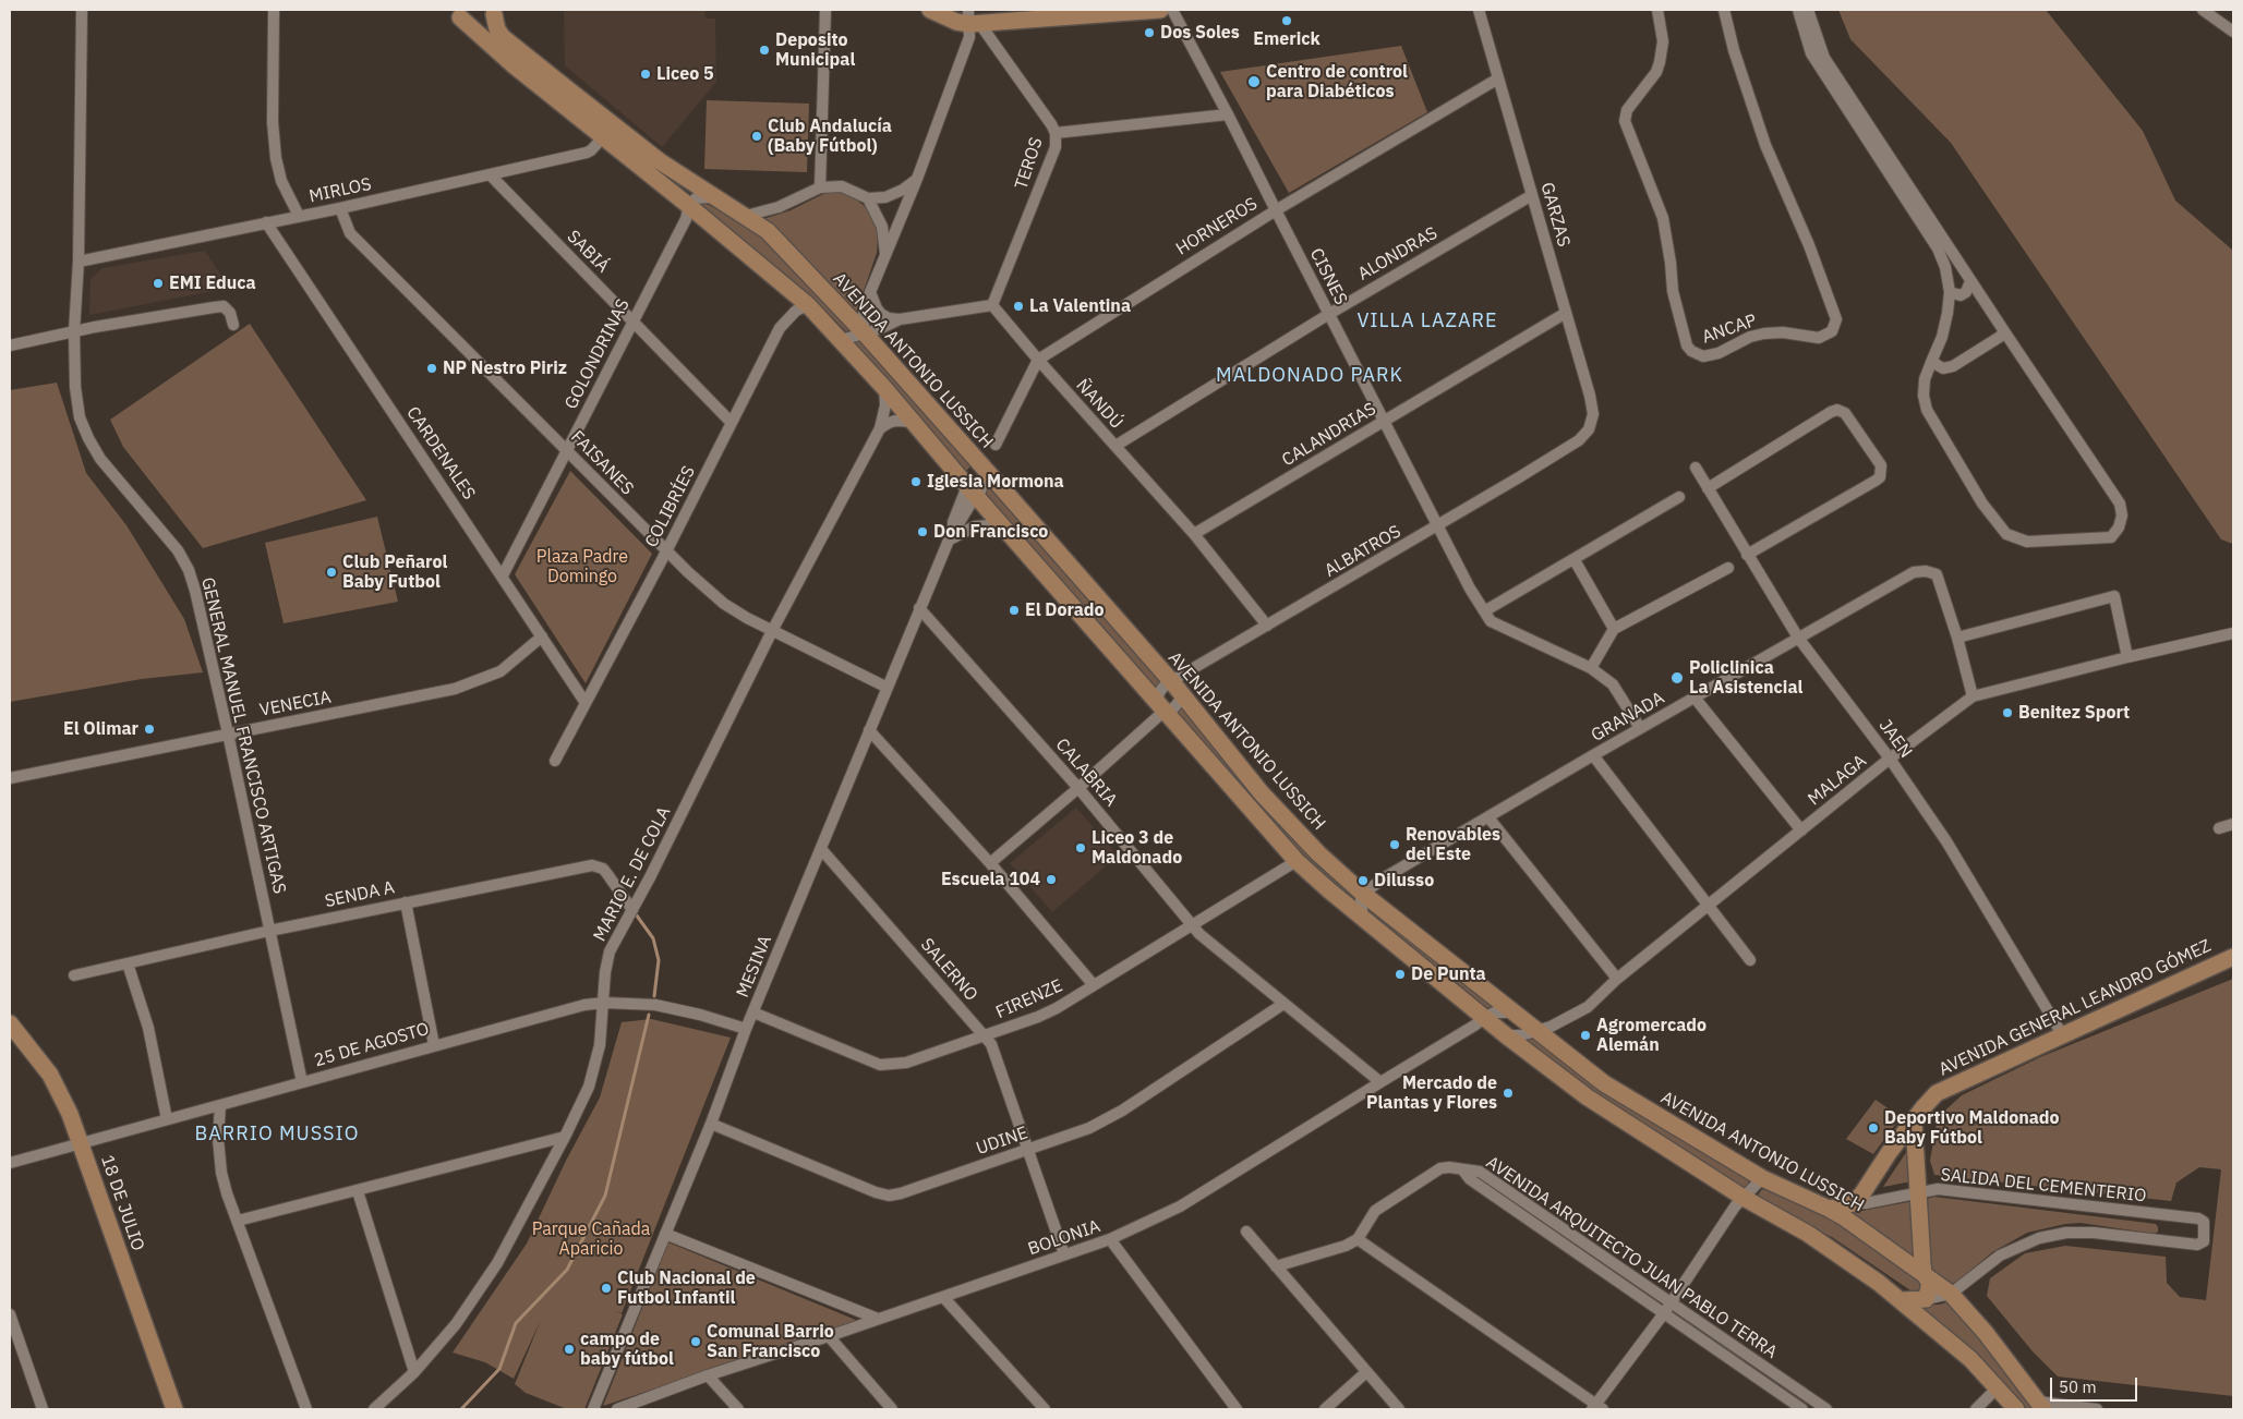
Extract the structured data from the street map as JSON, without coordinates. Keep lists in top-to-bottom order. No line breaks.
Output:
{"streets":{"main road":["AVENIDA ANTONIO LUSSICH","AVENIDA GENERAL LEANDRO GÓMEZ","18 DE JULIO"],"street":["TEROS","MIRLOS","GARZAS","HORNEROS","SABIÁ","ALONDRAS","CISNES","ANCAP","GOLONDRINAS","ÑANDÚ","CALANDRIAS","CARDENALES","FAISANES","COLIBRÍES","ALBATROS","VENECIA","GRANADA","GENERAL MANUEL FRANCISCO ARTIGAS","JAEN","CALABRIA","MALAGA","MARIO E. DE COLA","SENDA A","MESINA","SALERNO","FIRENZE","25 DE AGOSTO","UDINE","SALIDA DEL CEMENTERIO","BOLONIA","AVENIDA ARQUITECTO JUAN PABLO TERRA"]},"crossings":[["TEROS","CISNES"],["TEROS","ÑANDÚ"],["MIRLOS","SABIÁ"],["MIRLOS","CARDENALES"],["MIRLOS","FAISANES"],["MIRLOS","GENERAL MANUEL FRANCISCO ARTIGAS"],["GARZAS","HORNEROS"],["GARZAS","ALONDRAS"],["GARZAS","CALANDRIAS"],["GARZAS","ALBATROS"],["HORNEROS","CISNES"],["HORNEROS","ÑANDÚ"],["SABIÁ","GOLONDRINAS"],["SABIÁ","COLIBRÍES"],["ALONDRAS","CISNES"],["ALONDRAS","ÑANDÚ"],["CISNES","CALANDRIAS"],["CISNES","ALBATROS"],["CISNES","GRANADA"],["GOLONDRINAS","CARDENALES"],["GOLONDRINAS","FAISANES"],["AVENIDA ANTONIO LUSSICH","ALBATROS"],["AVENIDA ANTONIO LUSSICH","GRANADA"],["AVENIDA ANTONIO LUSSICH","MALAGA"],["AVENIDA ANTONIO LUSSICH","MESINA"],["AVENIDA ANTONIO LUSSICH","SALIDA DEL CEMENTERIO"],["ÑANDÚ","CALANDRIAS"],["ÑANDÚ","ALBATROS"],["CARDENALES","COLIBRÍES"],["CARDENALES","VENECIA"],["FAISANES","COLIBRÍES"],["FAISANES","MARIO E. DE COLA"],["FAISANES","MESINA"],["VENECIA","GENERAL MANUEL FRANCISCO ARTIGAS"],["GRANADA","JAEN"],["GENERAL MANUEL FRANCISCO ARTIGAS","SENDA A"],["GENERAL MANUEL FRANCISCO ARTIGAS","25 DE AGOSTO"],["JAEN","MALAGA"],["JAEN","AVENIDA GENERAL LEANDRO GÓMEZ"],["CALABRIA","MESINA"],["CALABRIA","FIRENZE"],["CALABRIA","UDINE"],["CALABRIA","BOLONIA"],["MARIO E. DE COLA","SENDA A"],["MARIO E. DE COLA","25 DE AGOSTO"],["MESINA","SALERNO"],["MESINA","FIRENZE"],["MESINA","25 DE AGOSTO"],["MESINA","UDINE"],["SALERNO","FIRENZE"],["SALERNO","UDINE"],["SALERNO","BOLONIA"],["AVENIDA GENERAL LEANDRO GÓMEZ","SALIDA DEL CEMENTERIO"],["25 DE AGOSTO","18 DE JULIO"]],"districts":["VILLA LAZARE","MALDONADO PARK","BARRIO MUSSIO"],"parks":["Plaza Padre Domingo","Parque Cañada Aparicio"],"places":["Emerick","Dos Soles","Deposito Municipal","Liceo 5","Centro de control para Diabéticos","Club Andalucía (Baby Fútbol)","EMI Educa","La Valentina","NP Nestro Piriz","Iglesia Mormona","Don Francisco","Club Peñarol Baby Futbol","El Dorado","Policlinica La Asistencial","Benitez Sport","El Olimar","Renovables del Este","Liceo 3 de Maldonado","Escuela 104","Dilusso","De Punta","Agromercado Alemán","Mercado de Plantas y Flores","Deportivo Maldonado Baby Fútbol","Club Nacional de Futbol Infantil","Comunal Barrio San Francisco","campo de baby fútbol"],"scale_bar":"50 m"}
